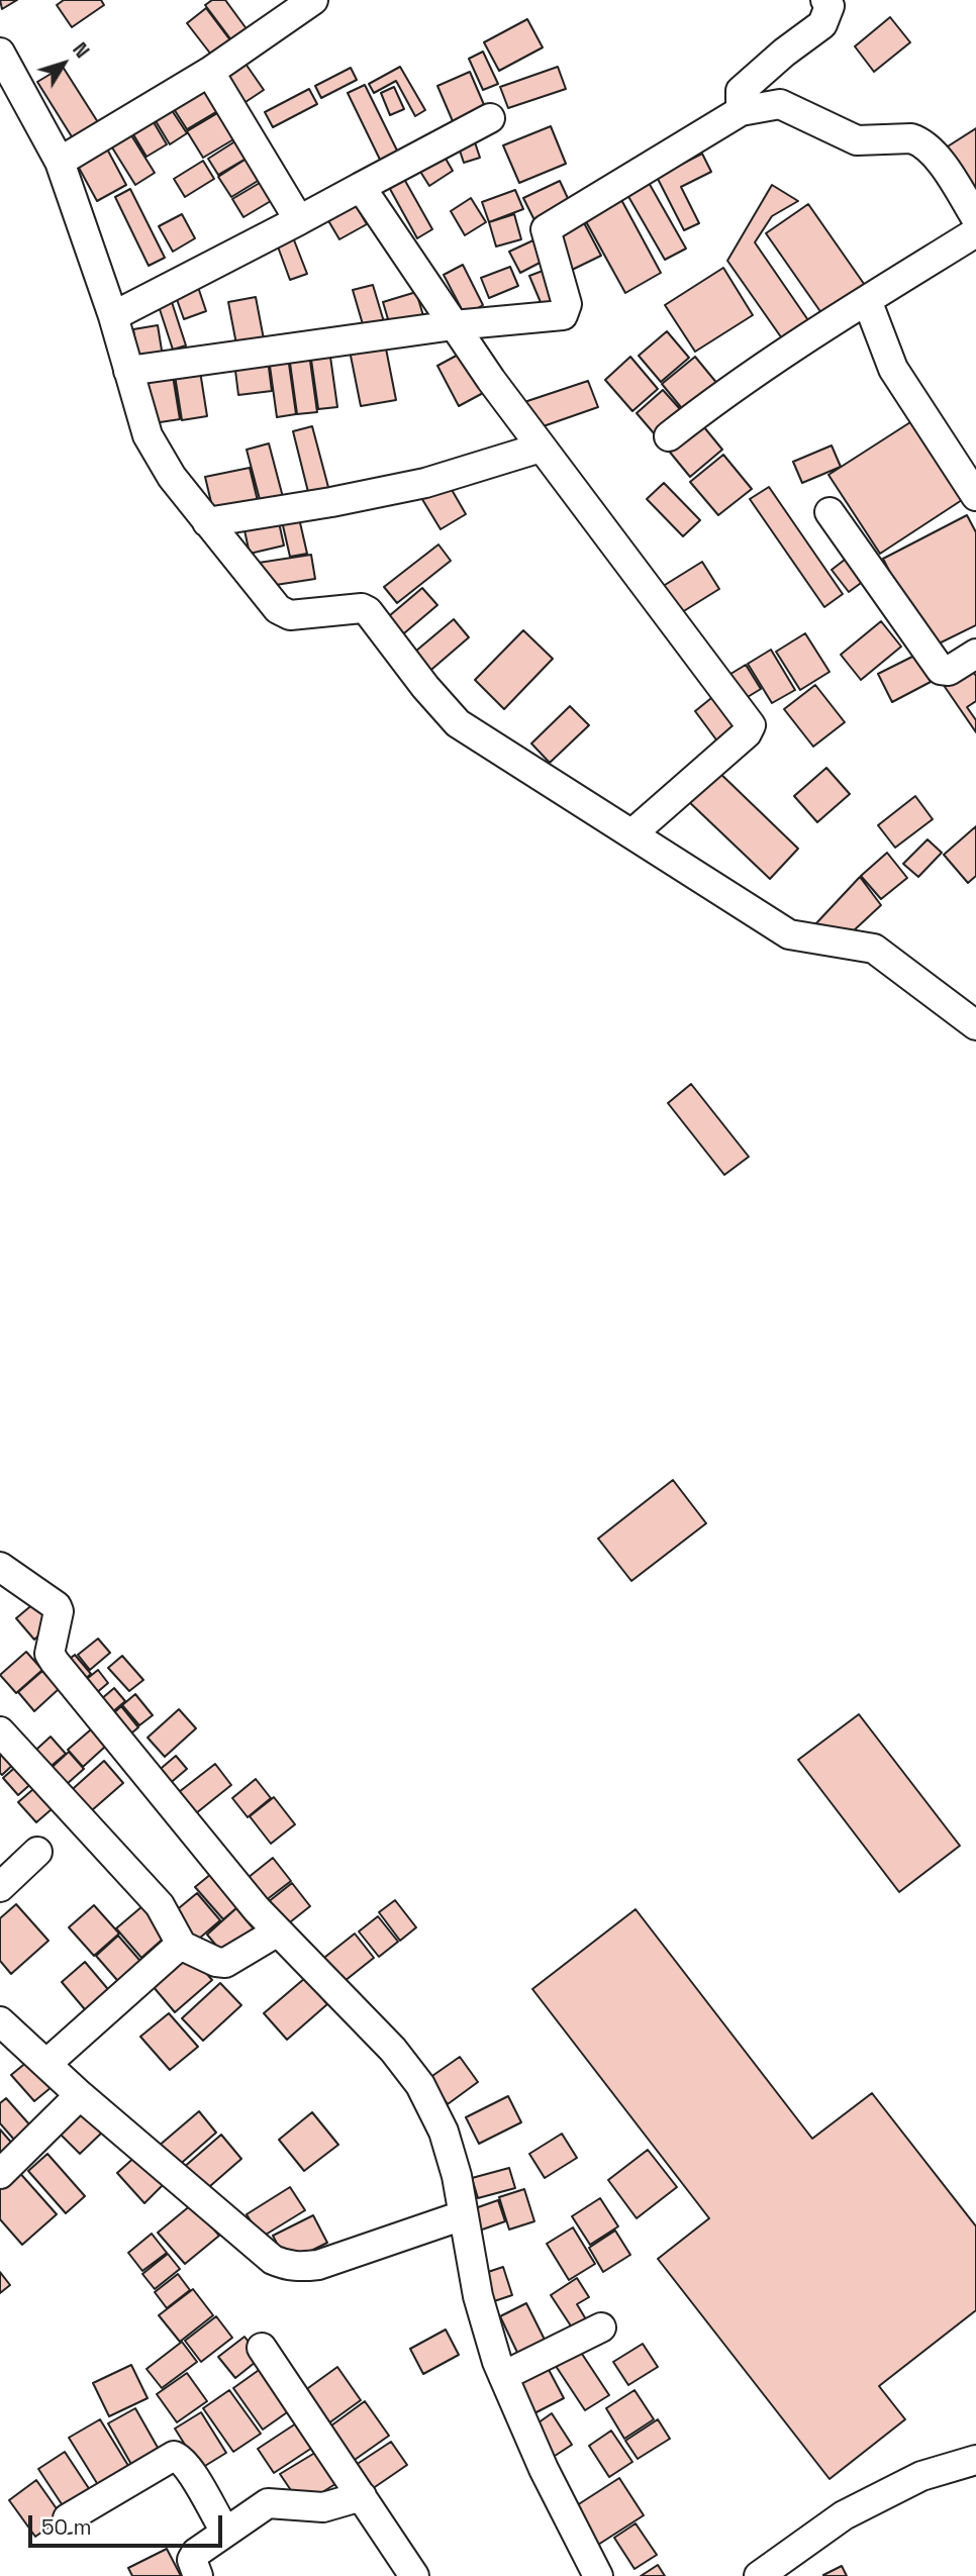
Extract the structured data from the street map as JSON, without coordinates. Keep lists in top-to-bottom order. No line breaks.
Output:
{"scale_bar":"50 m","north":"top right"}
